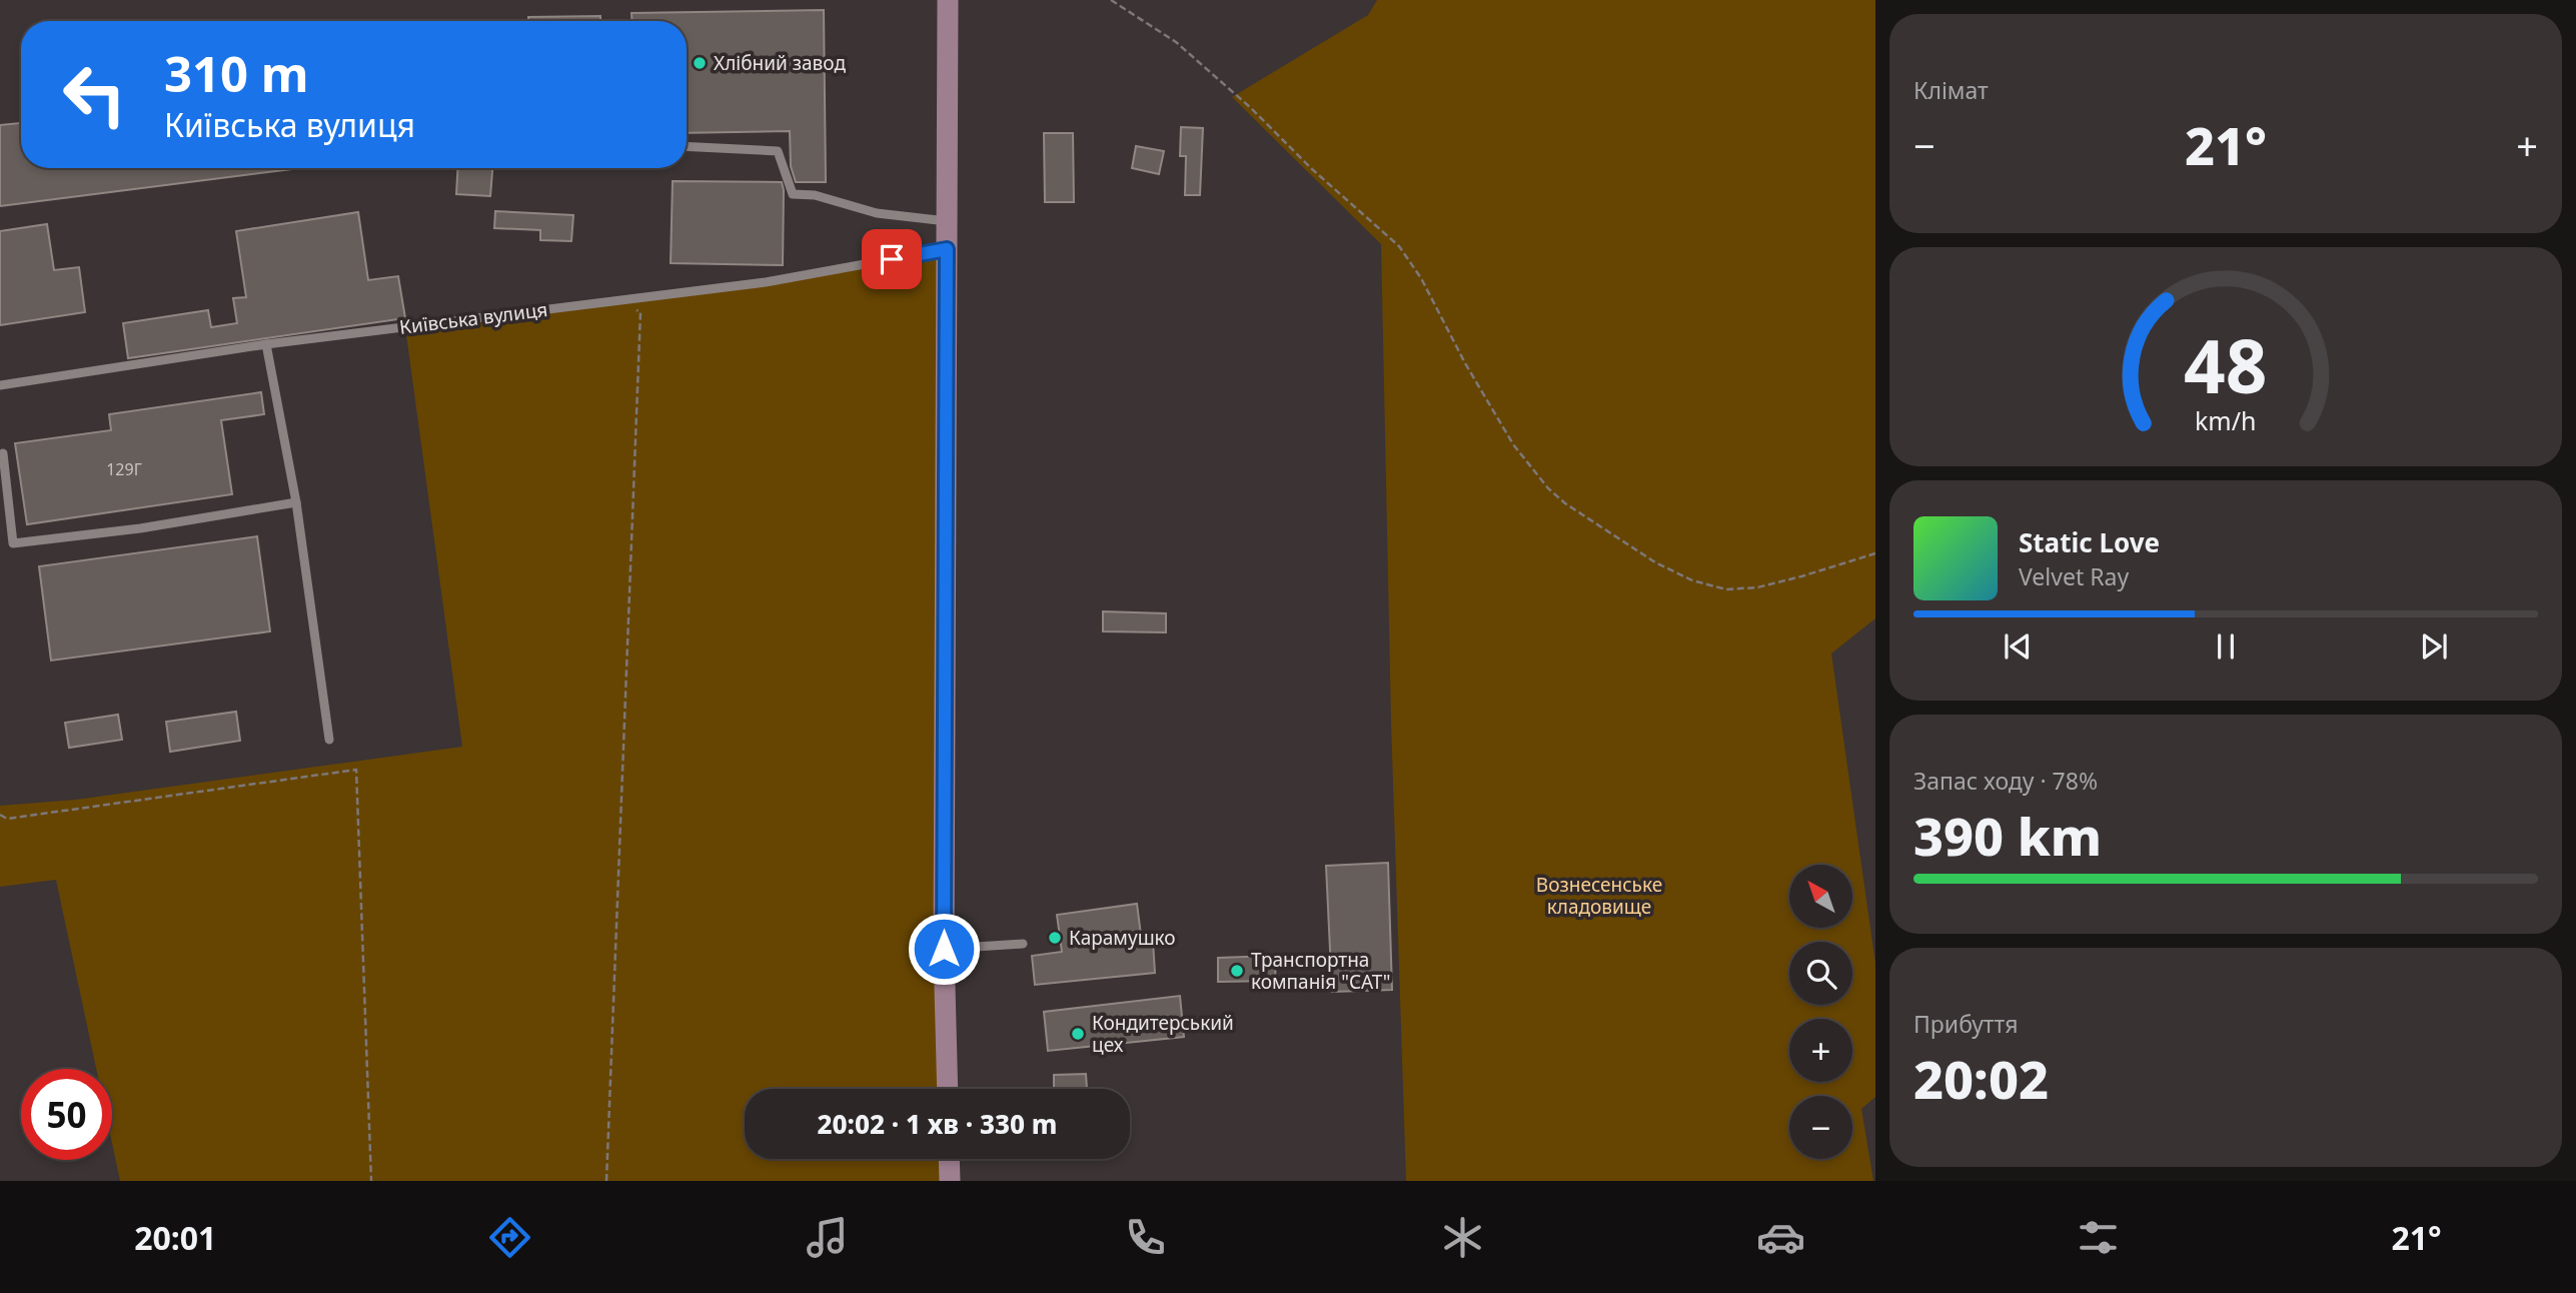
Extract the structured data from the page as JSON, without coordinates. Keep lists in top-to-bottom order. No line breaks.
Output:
{"streets":{"lane":["Київська вулиця"]},"parks":["Вознесенське кладовище"],"places":["Хлібний завод","Карамушко","Транспортна компанія \"САТ\"","Кондитерський цех"],"house_numbers":["129Г"],"north":"top left","page":{"tile":["Клімат",["Запас ходу · 78%","390 km"],["Прибуття","20:02"]],"turn":["310 m","Київська вулиця"],"heat":["−","21°","+"],"song":["Static Love","Velvet Ray"],"map_buttons":["+","−"],"limit":"50","trip":"20:02 · 1 хв · 330 m","tabs":["20:01","21°"],"gauge":["48","km/h"]}}
